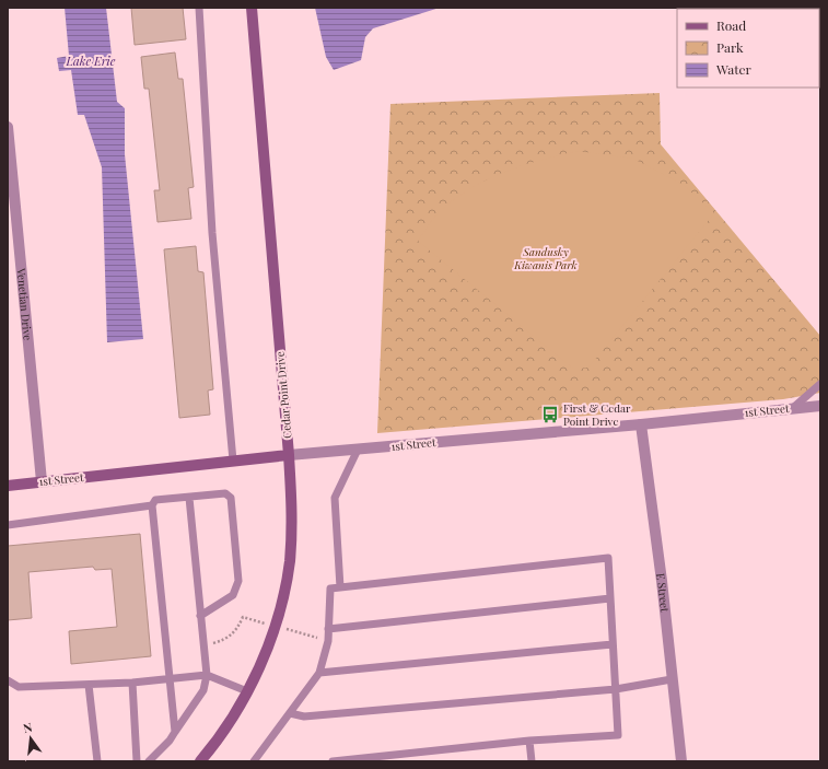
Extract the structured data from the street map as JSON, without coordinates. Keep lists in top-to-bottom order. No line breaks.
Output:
{"streets":{"main road":["Cedar Point Drive","1st Street"],"street":["Venetian Drive","E Street"]},"crossings":[["Venetian Drive","1st Street"],["Cedar Point Drive","1st Street"],["1st Street","E Street"]],"water":["Lake Erie"],"parks":["Sandusky Kiwanis Park"],"places":{"bus stop":["First & Cedar Point Drive"]},"legend":["Road","Park","Water"],"north":"top"}
